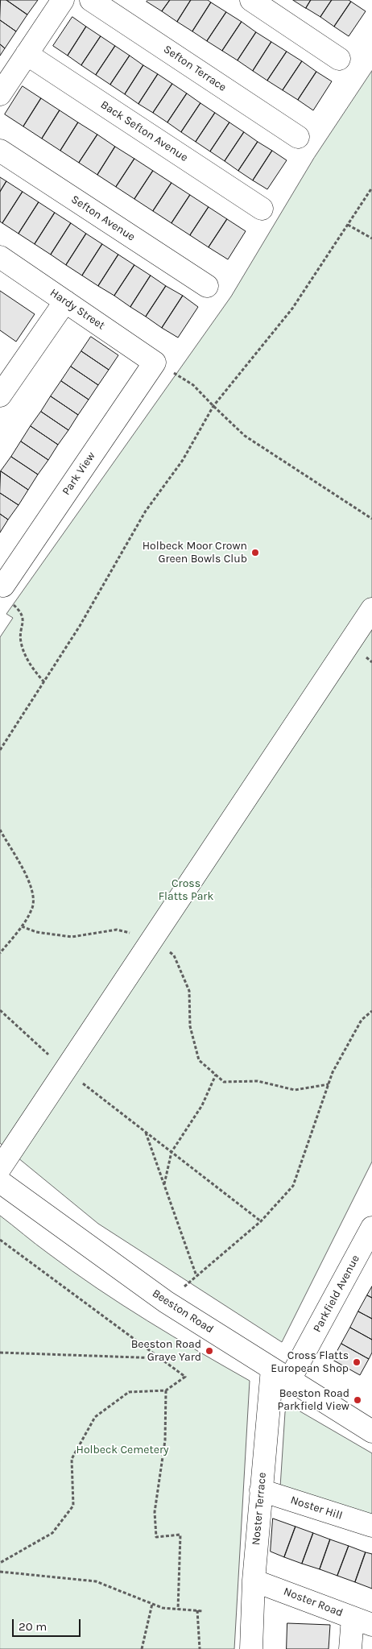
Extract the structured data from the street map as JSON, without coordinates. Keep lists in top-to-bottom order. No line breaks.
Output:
{"streets":{"street":["Sefton Terrace","Back Sefton Avenue","Sefton Avenue","Hardy Street","Park View","Parkfield Avenue","Beeston Road","Noster Hill","Noster Terrace","Noster Road"]},"crossings":[["Hardy Street","Park View"],["Parkfield Avenue","Beeston Road"],["Parkfield Avenue","Noster Terrace"],["Beeston Road","Noster Terrace"],["Noster Hill","Noster Terrace"],["Noster Terrace","Noster Road"]],"parks":["Cross Flatts Park","Holbeck Cemetery"],"places":["Holbeck Moor Crown Green Bowls Club","Beeston Road Grave Yard","Cross Flatts European Shop","Beeston Road Parkfield View"],"scale_bar":"20 m"}
